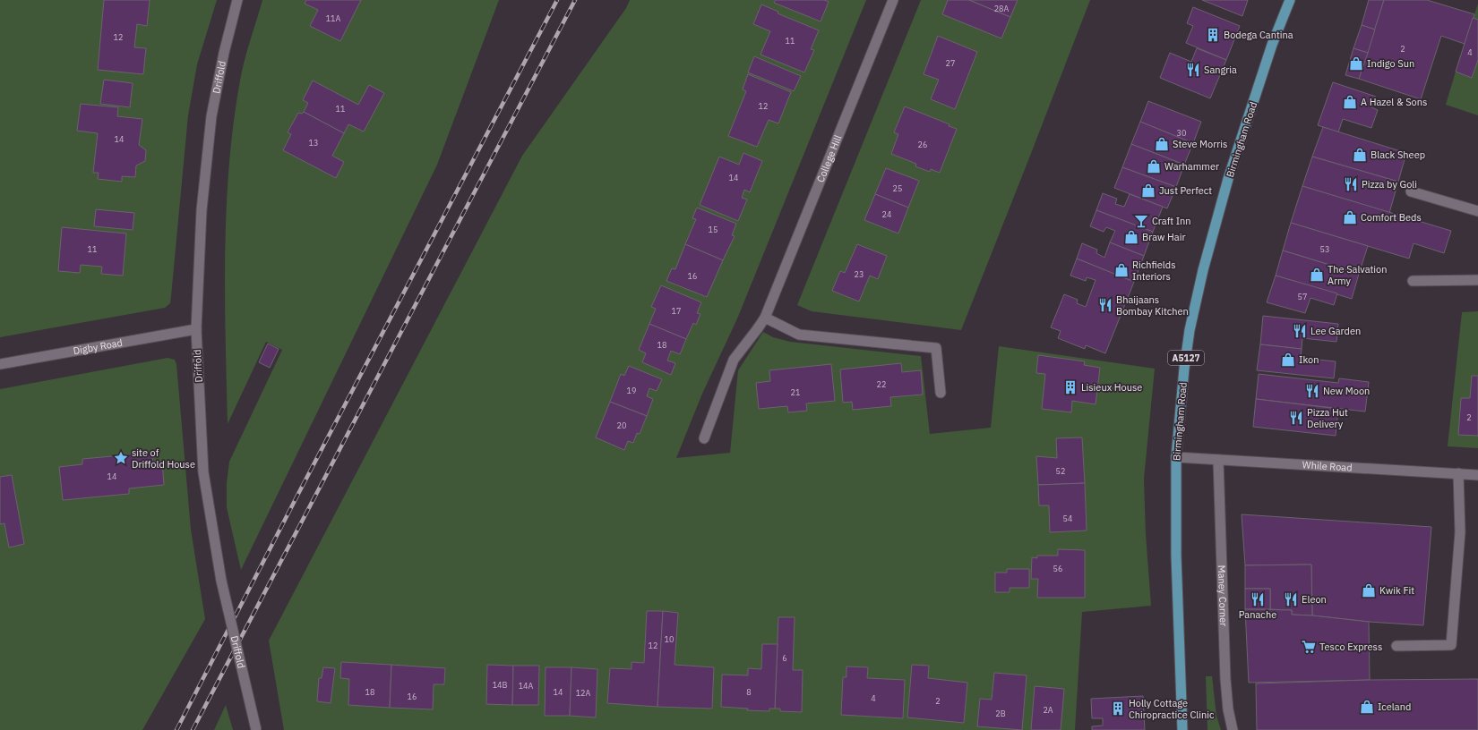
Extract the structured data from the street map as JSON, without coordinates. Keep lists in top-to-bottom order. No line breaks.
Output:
{"streets":{"main road":["Birmingham Road","A5127"],"street":["Driffold","College Hill","Digby Road","While Road","Maney Corner"]},"crossings":[["Driffold","Digby Road"],["Birmingham Road","While Road"],["While Road","Maney Corner"]],"places":{"building":["Bodega Cantina","Lisieux House","Holly Cottage Chiropractice Clinic"],"shop":["Indigo Sun","A Hazel & Sons","Steve Morris","Black Sheep","Warhammer","Just Perfect","Comfort Beds","Braw Hair","Richfields Interiors","The Salvation Army","Ikon","Kwik Fit","Iceland"],"restaurant":["Sangria","Pizza by Goli","Bhaijaans Bombay Kitchen","Lee Garden","New Moon","Pizza Hut Delivery","Panache","Eleon"],"bar":["Craft Inn"],"place":["site of Driffold House"],"supermarket":["Tesco Express"]},"house_numbers":["28A","11A","12","11","2","4","27","12","11","30","14","13","26","14","25","24","15","11","53","23","16","57","17","18","22","19","21","2","20","52","14","54","56","10","12","6","14B","14A","18","14","8","12A","16","4","2","2A","2B"]}
